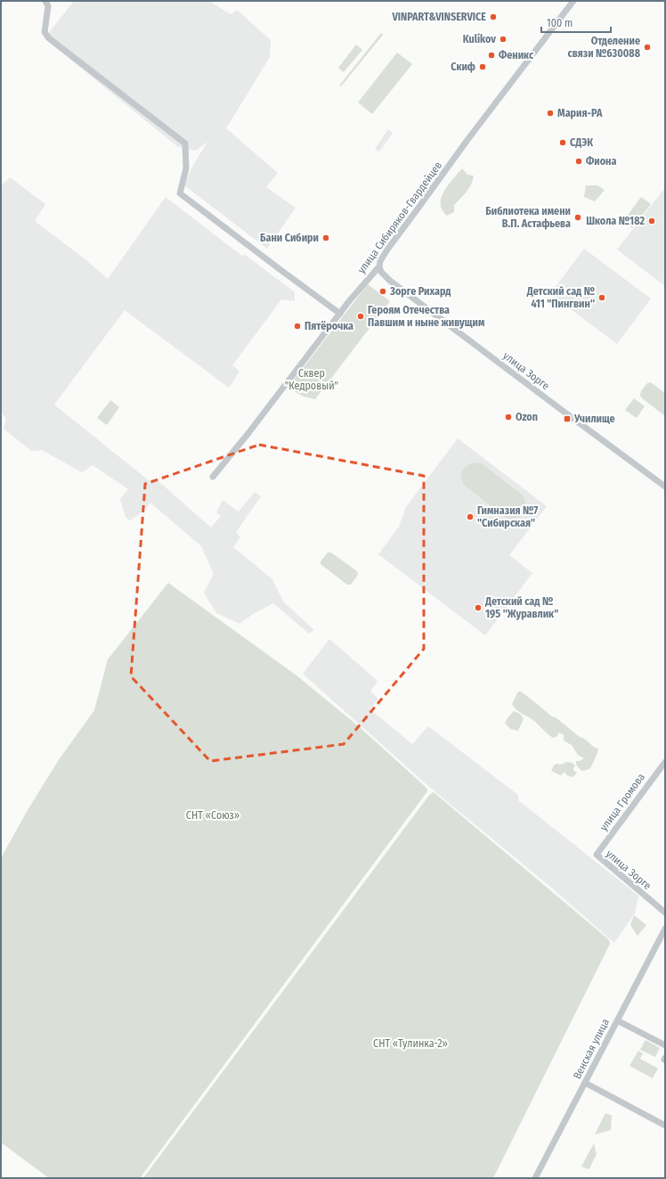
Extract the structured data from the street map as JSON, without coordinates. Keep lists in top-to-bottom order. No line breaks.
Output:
{"streets":{"street":["улица Сибиряков-Гвардейцев","улица Зорге","улица Громова","Венская улица"]},"crossings":[["улица Сибиряков-Гвардейцев","улица Зорге"],["улица Зорге","улица Громова"]],"parks":["Сквер \"Кедровый\"","СНТ «Союз»","СНТ «Тулинка-2»"],"places":{"other":["VINPART&VINSERVICE","Kulikov","Отделение связи №630088","Феникс","Скиф","Мария-РА","СДЭК","Фиона","Библиотека имени В.П. Астафьева","Школа №182","Бани Сибири","Зорге Рихард","Детский сад № 411 \"Пингвин\"","Героям Отечества Павшим и ныне живущим","Пятёрочка","Ozon","Гимназия №7 \"Сибирская\"","Детский сад № 195 \"Журавлик\""],"transit":["Училище"]},"scale_bar":"100 m"}
